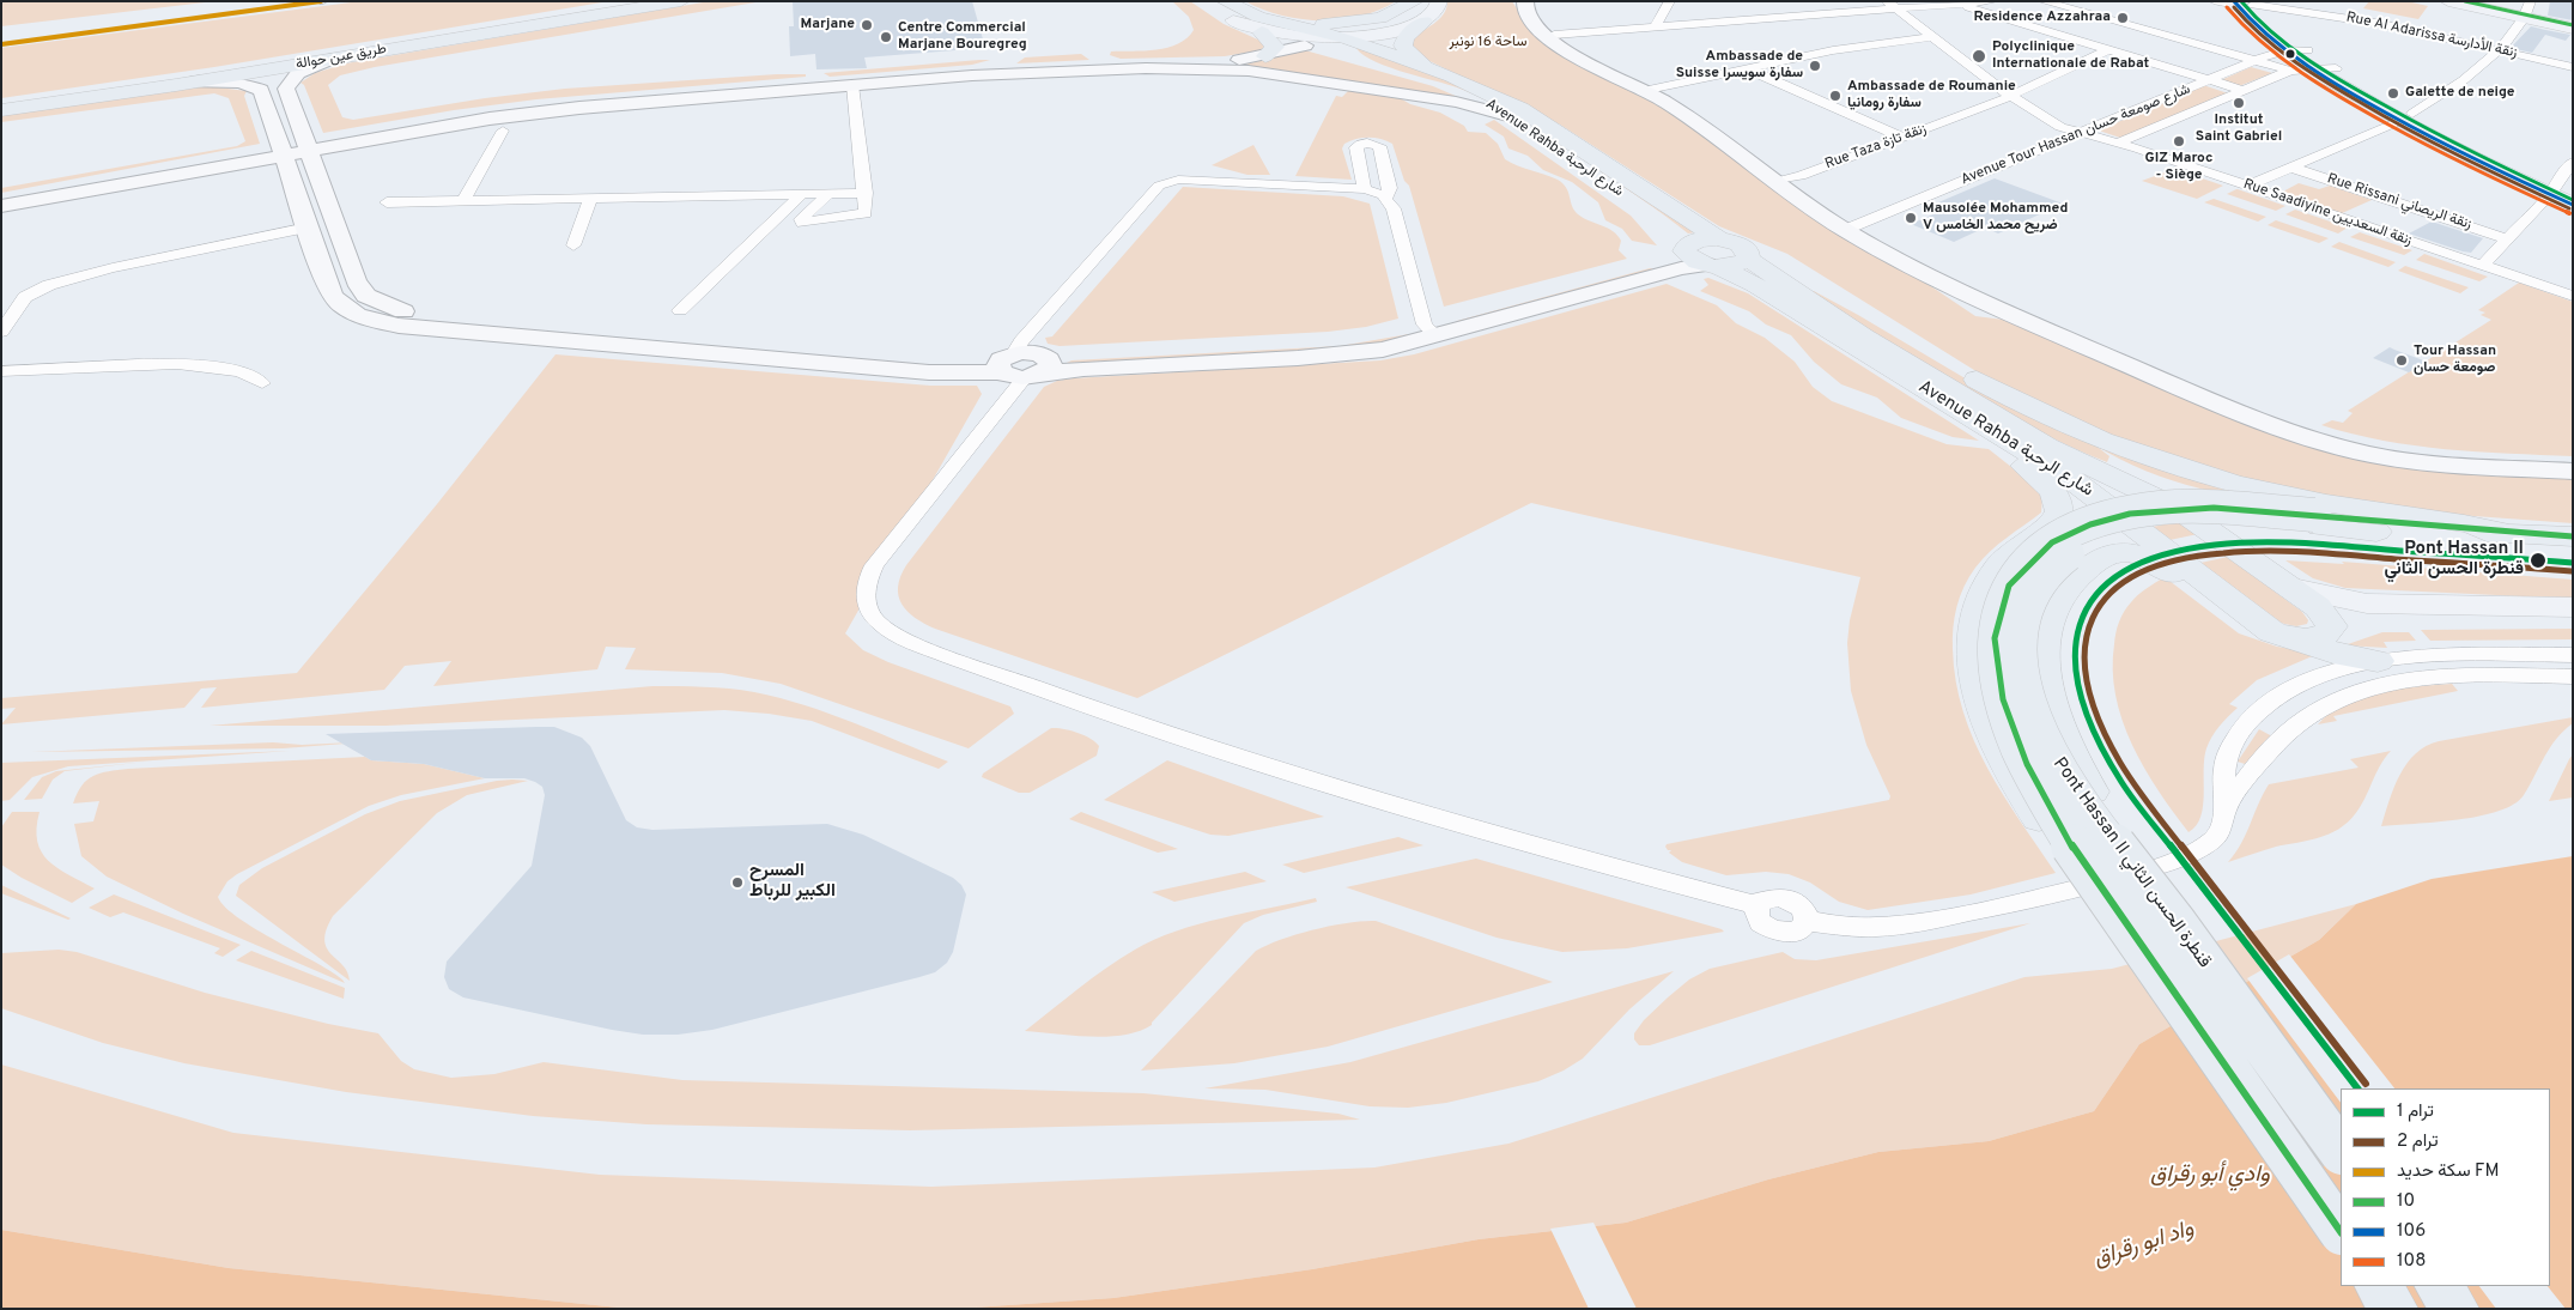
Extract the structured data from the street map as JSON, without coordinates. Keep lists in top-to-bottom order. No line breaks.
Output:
{"streets":{"highway":["طريق عين حوالة","Avenue Rahba شارع الرحبة","Pont Hassan II قنطرة الحسن الثاني"],"street":["Rue Al Adarissa زنقة الأدارسة","Avenue Tour Hassan شارع صومعة حسان","Rue Taza زنقة تازة","Rue Rissani زنقة الريصاني","Rue Saadiyine زنقة السعديين"]},"crossings":[["Avenue Tour Hassan شارع صومعة حسان","Rue Saadiyine زنقة السعديين"],["Rue Taza زنقة تازة","Rue Saadiyine زنقة السعديين"]],"water":["وادي أبو رقراق","واد ابو رقراق"],"parks":["ساحة 16 نونبر"],"places":["Residence Azzahraa","Marjane","Centre Commercial Marjane Bouregreg","Polyclinique Internationale de Rabat","Ambassade de Suisse سفارة سويسرا","Galette de neige","Ambassade de Roumanie سفارة رومانيا","Institut Saint Gabriel","GIZ Maroc - Siège","Mausolée Mohammed V ضريح محمد الخامس","Tour Hassan صومعة حسان","Pont Hassan II قنطرة الحسن الثاني","المسرح الكبير للرباط"],"lines":["tram line 1","rail line FM","transit line 10","transit line 106","tram line 2","transit line 108"],"legend":["ترام 1","ترام 2","سكة حديد FM","10","106","108"]}
